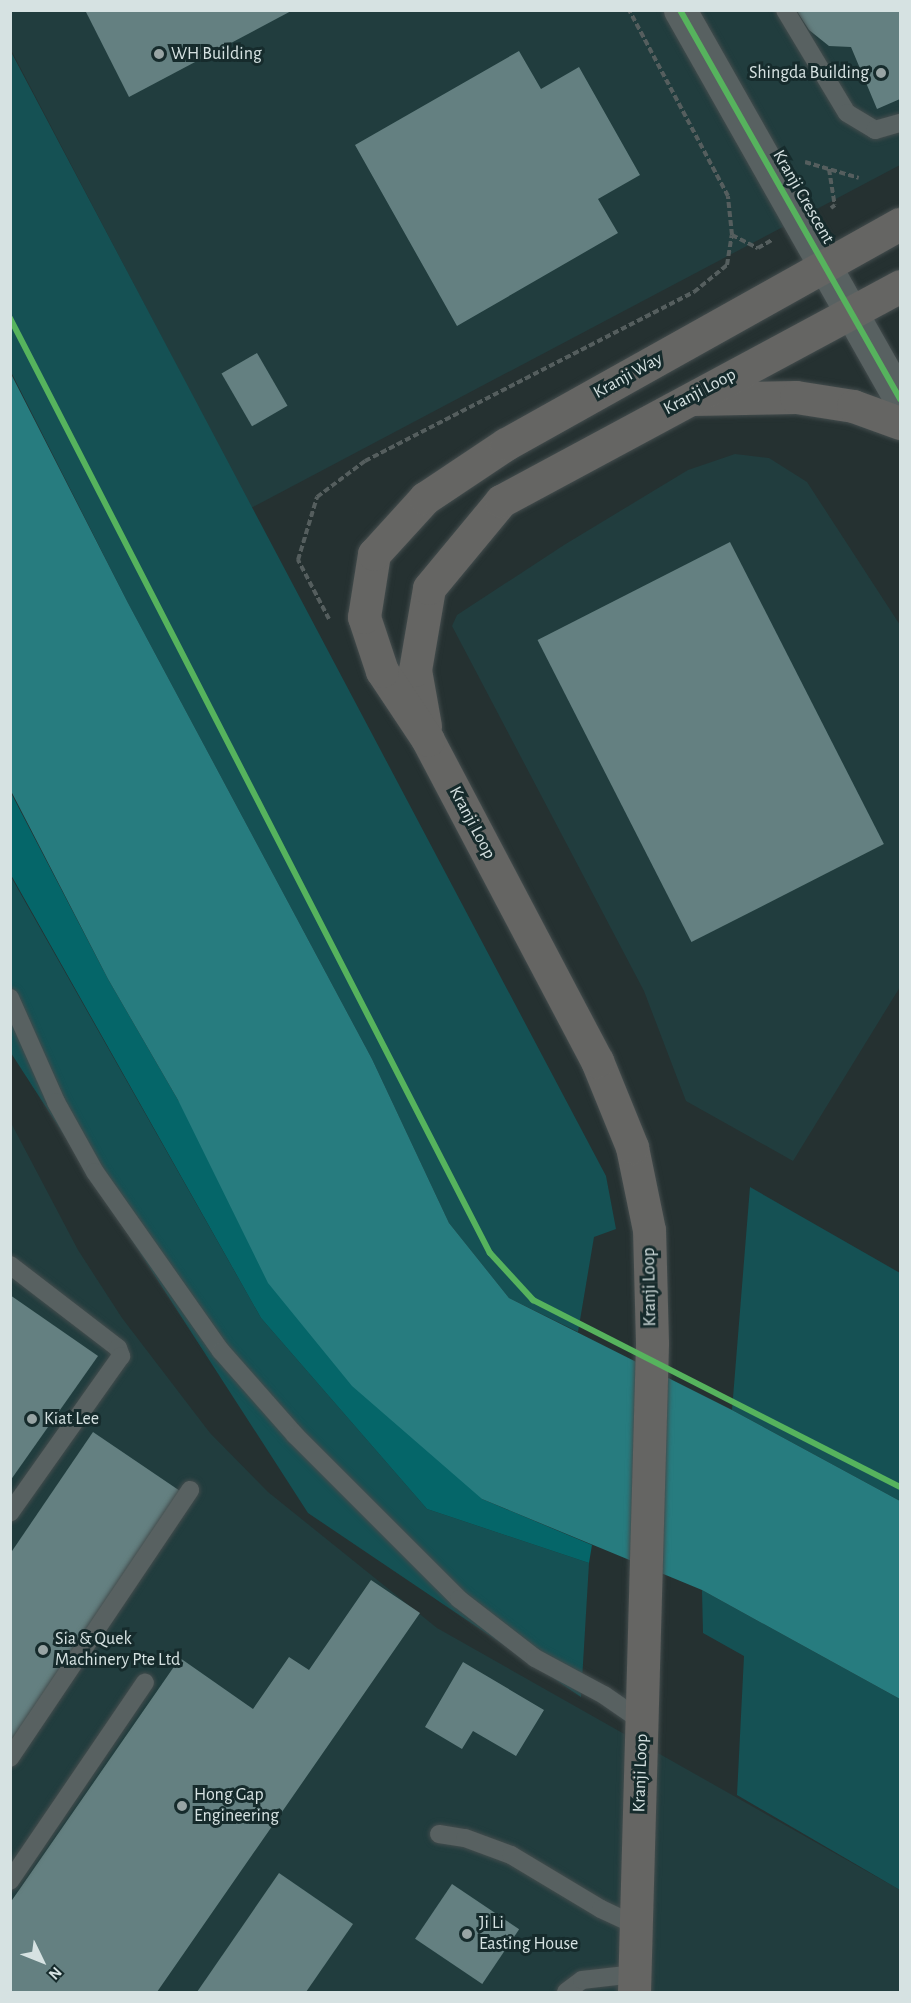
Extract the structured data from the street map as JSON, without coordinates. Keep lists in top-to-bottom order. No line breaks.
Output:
{"streets":{"main road":["Kranji Way","Kranji Loop"],"street":["Kranji Crescent"]},"crossings":[["Kranji Crescent","Kranji Way"],["Kranji Crescent","Kranji Loop"],["Kranji Way","Kranji Loop"]],"places":["WH Building","Shingda Building","Kiat Lee","Sia & Quek Machinery Pte Ltd","Hong Gap Engineering","Ji Li Easting House"],"north":"bottom right"}
